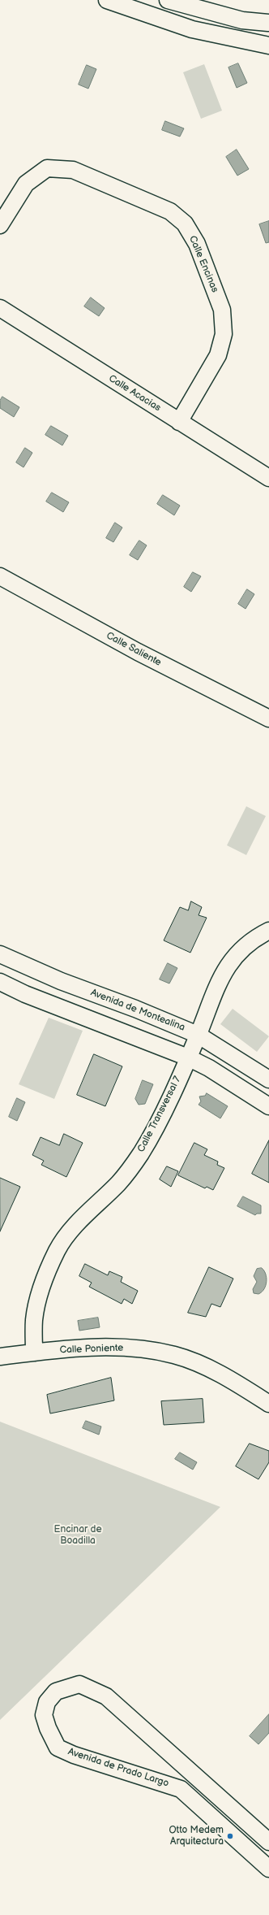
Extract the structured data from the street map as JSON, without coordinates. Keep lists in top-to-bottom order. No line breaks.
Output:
{"streets":{"street":["Calle Encinas","Calle Acacias","Calle Saliente","Avenida de Montealina","Calle Transversal 7","Calle Poniente","Avenida de Prado Largo"]},"crossings":[["Calle Encinas","Calle Acacias"],["Avenida de Montealina","Calle Transversal 7"],["Calle Transversal 7","Calle Poniente"]],"parks":["Encinar de Boadilla"],"places":["Otto Medem Arquitectura"]}
